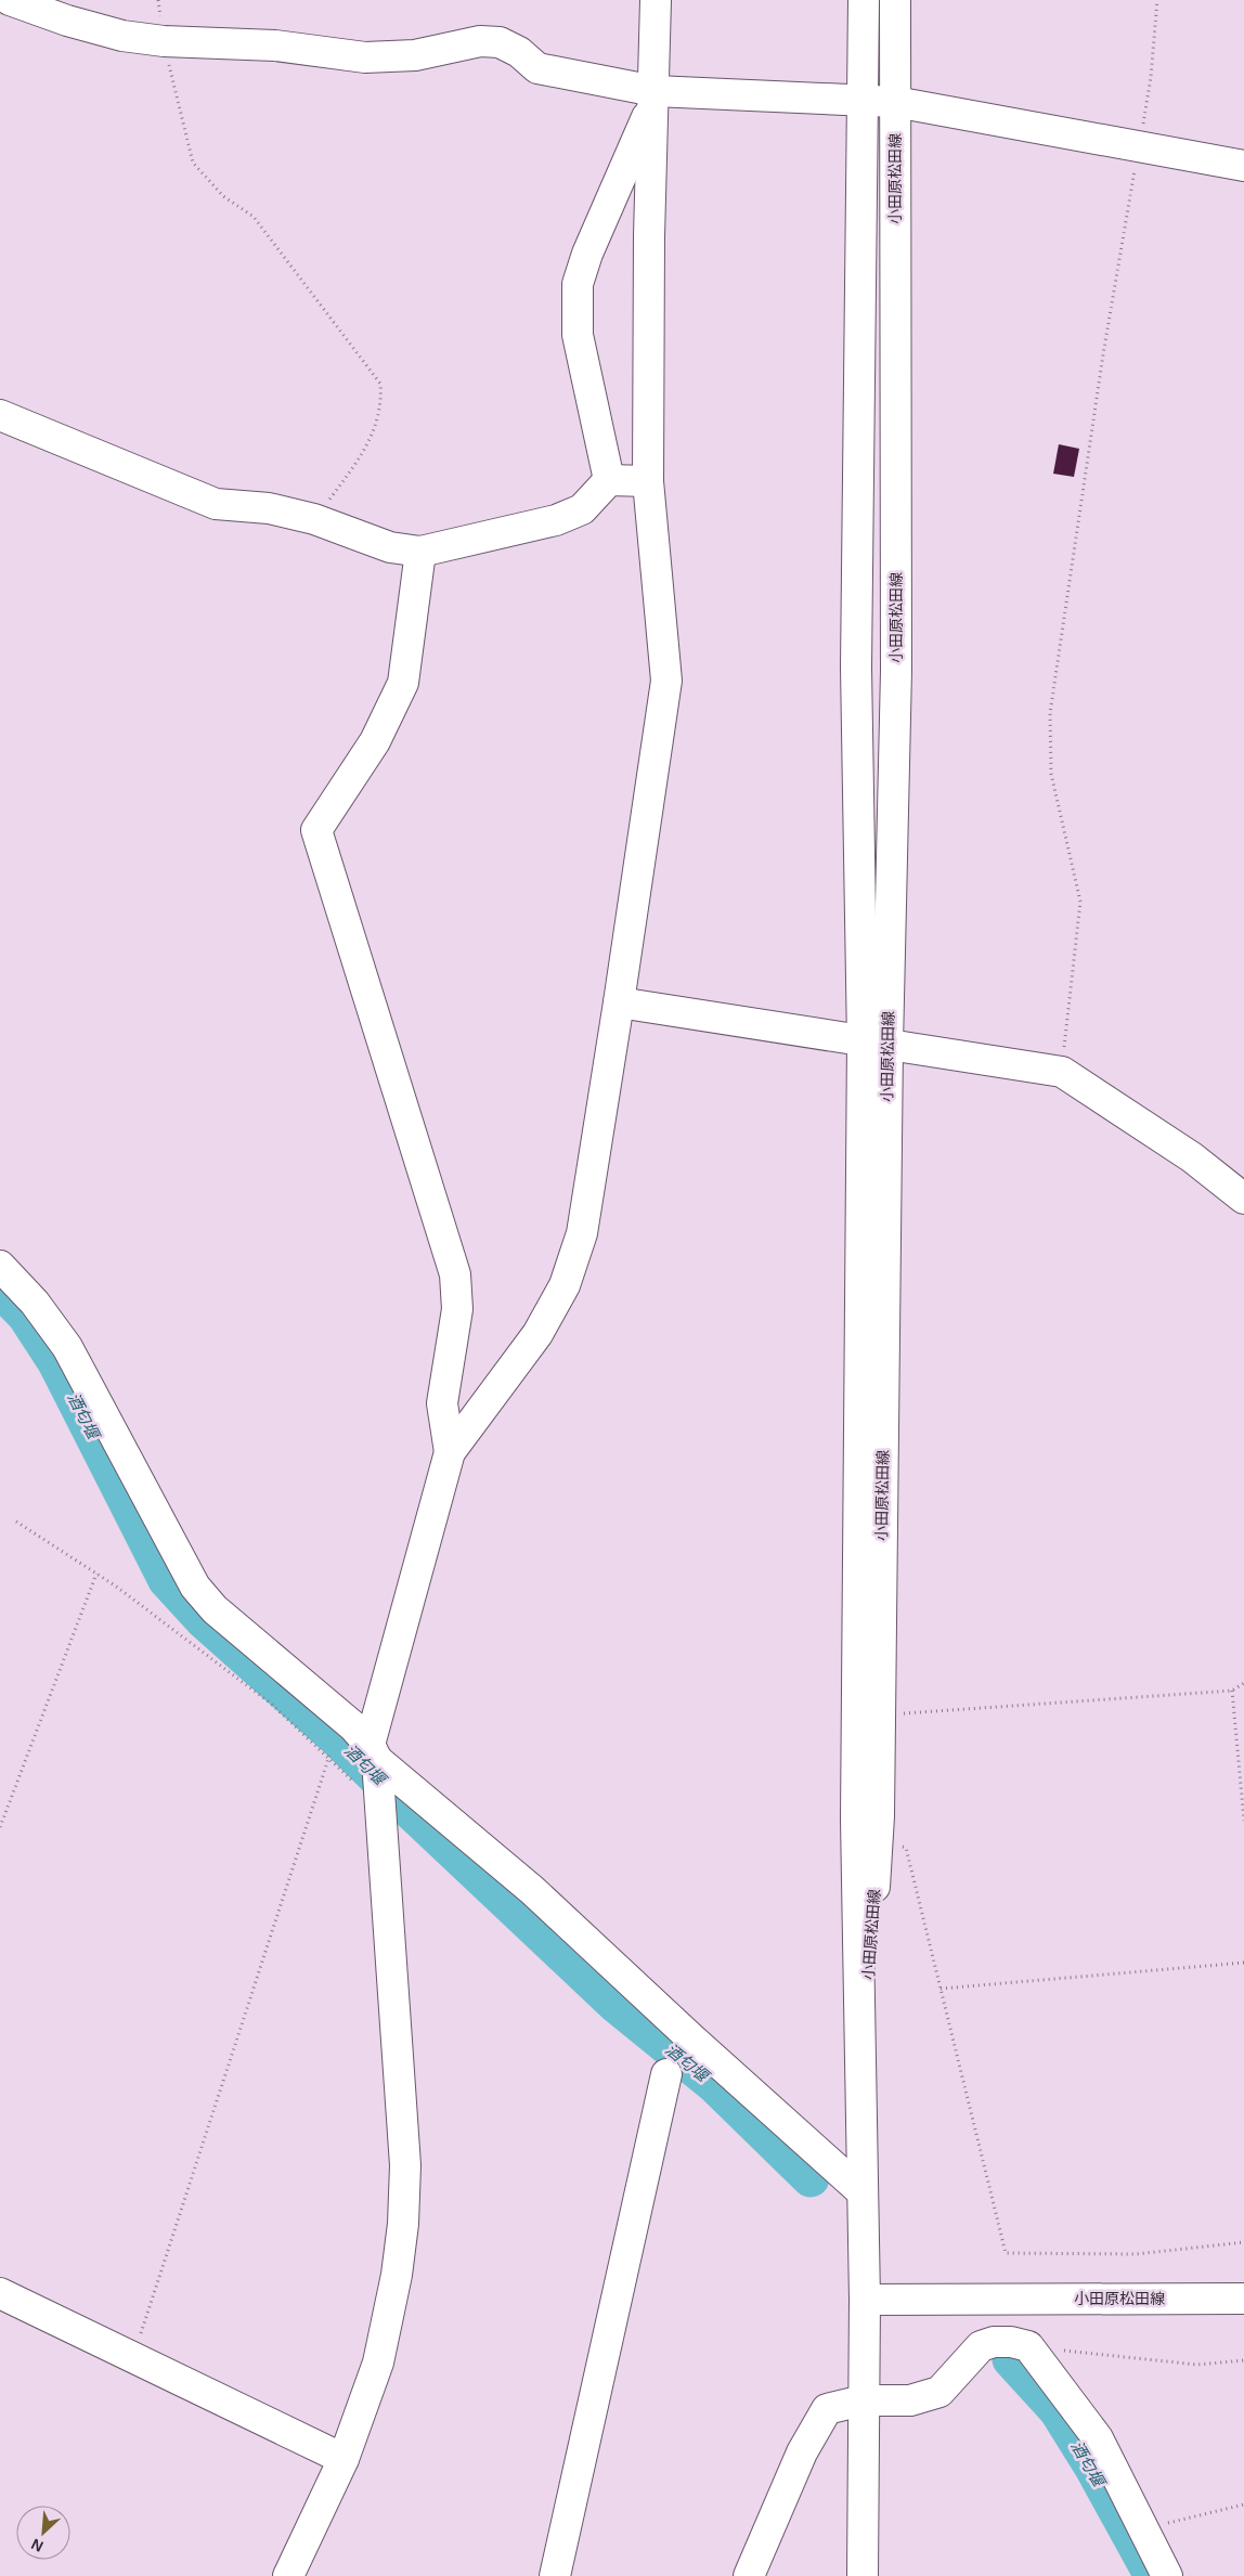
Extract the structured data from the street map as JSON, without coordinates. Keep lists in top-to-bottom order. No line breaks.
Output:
{"streets":{"street":["小田原松田線"]},"water":["酒匂堰"],"north":"bottom left"}
